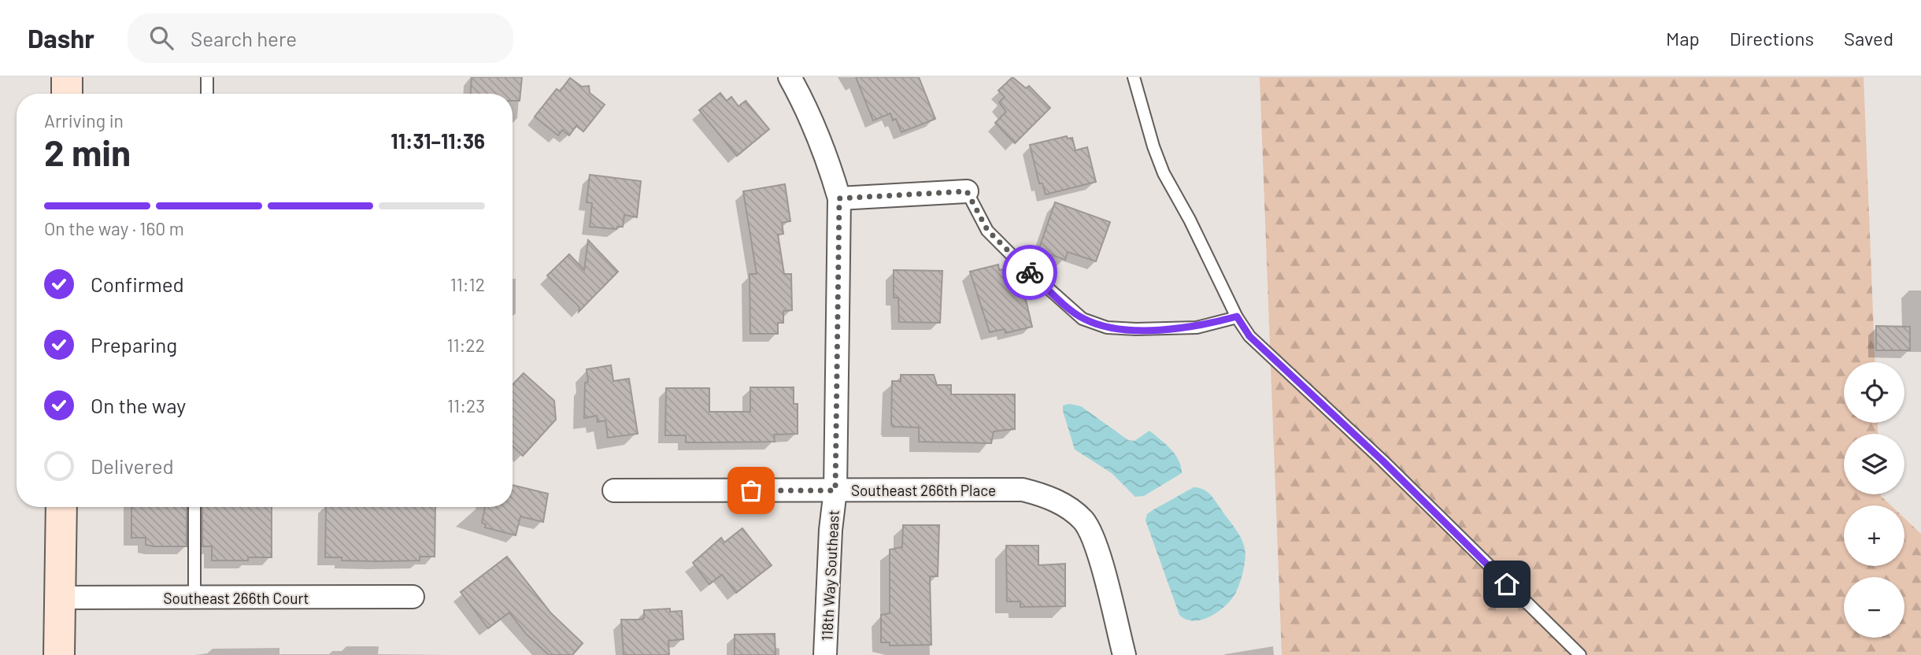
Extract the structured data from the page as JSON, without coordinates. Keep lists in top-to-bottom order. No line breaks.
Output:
{"streets":{"street":["Southeast 266th Place","118th Way Southeast","Southeast 266th Court"]},"crossings":[["Southeast 266th Place","118th Way Southeast"]],"page":{"header":"Dashr","search":"Search here","nav":["Map","Directions","Saved"],"heading":["2 min","Arriving in","11:31–11:36"],"bar":"On the way · 160 m","list":[["Confirmed","11:12"],["Preparing","11:22"],["On the way","11:23"],"Delivered"],"map_buttons":["+","−"]}}
